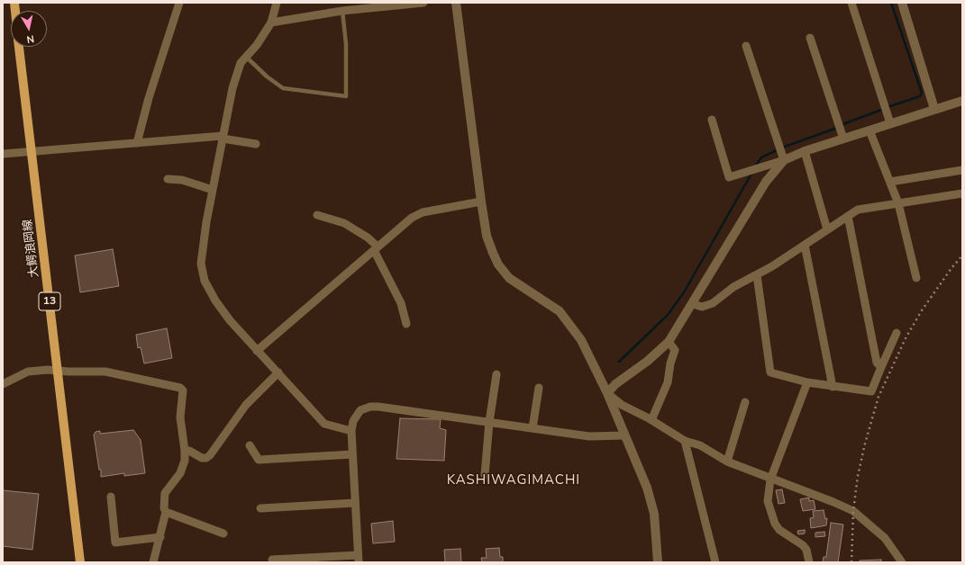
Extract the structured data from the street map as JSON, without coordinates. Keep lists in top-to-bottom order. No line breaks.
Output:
{"streets":{"main road":["大鰐浪岡線","13"]},"districts":["KASHIWAGIMACHI"],"north":"bottom"}
